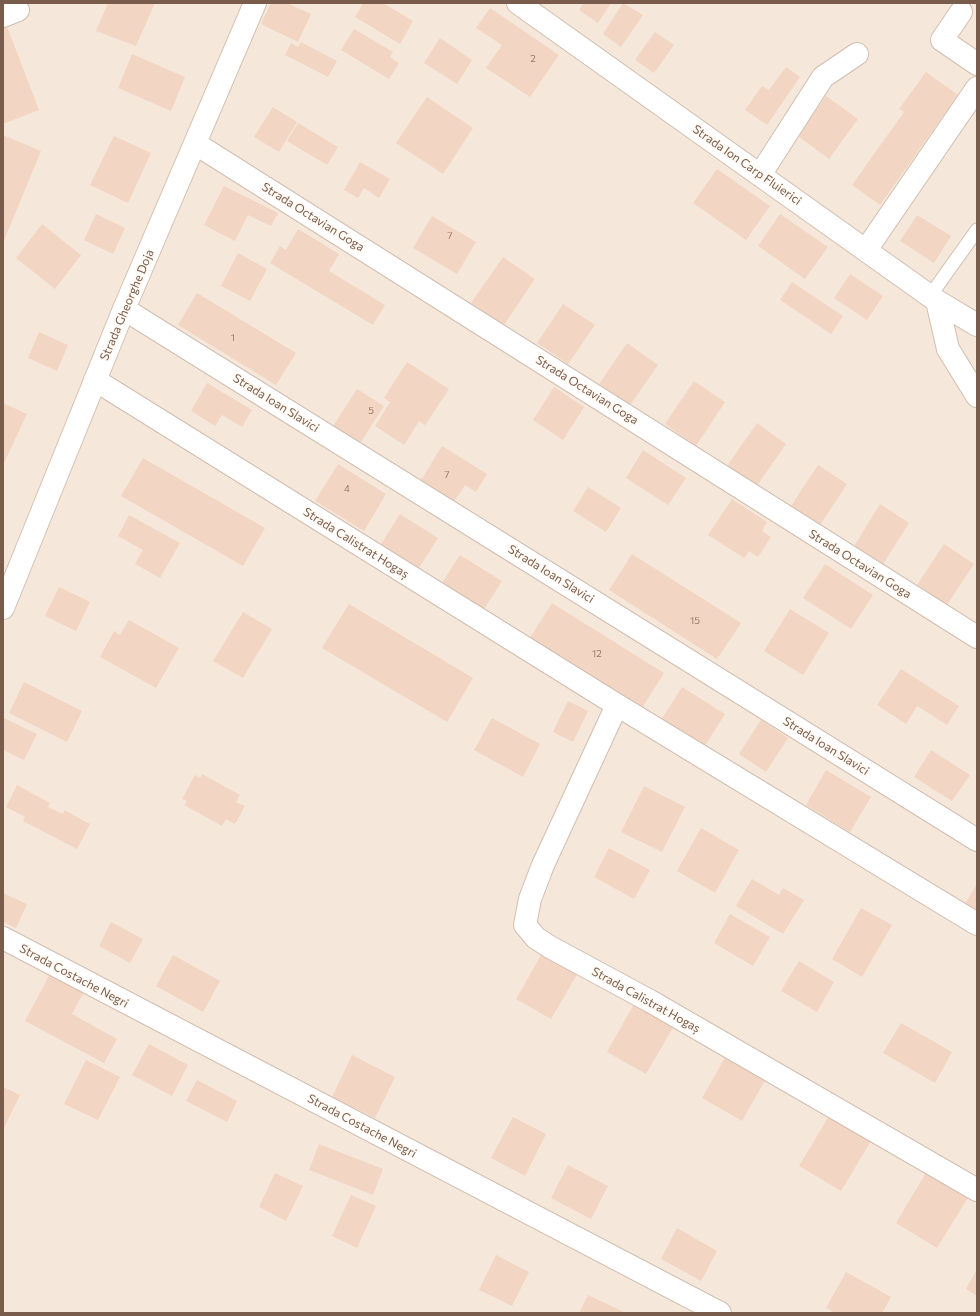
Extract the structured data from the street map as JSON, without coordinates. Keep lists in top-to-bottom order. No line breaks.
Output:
{"streets":{"street":["Strada Ion Carp Fluierici","Strada Octavian Goga","Strada Gheorghe Doja","Strada Ioan Slavici","Strada Calistrat Hogaș","Strada Costache Negri"]},"crossings":[["Strada Octavian Goga","Strada Gheorghe Doja"],["Strada Gheorghe Doja","Strada Ioan Slavici"],["Strada Gheorghe Doja","Strada Calistrat Hogaș"]],"house_numbers":["2","7","1","5","7","4","15","12"]}
